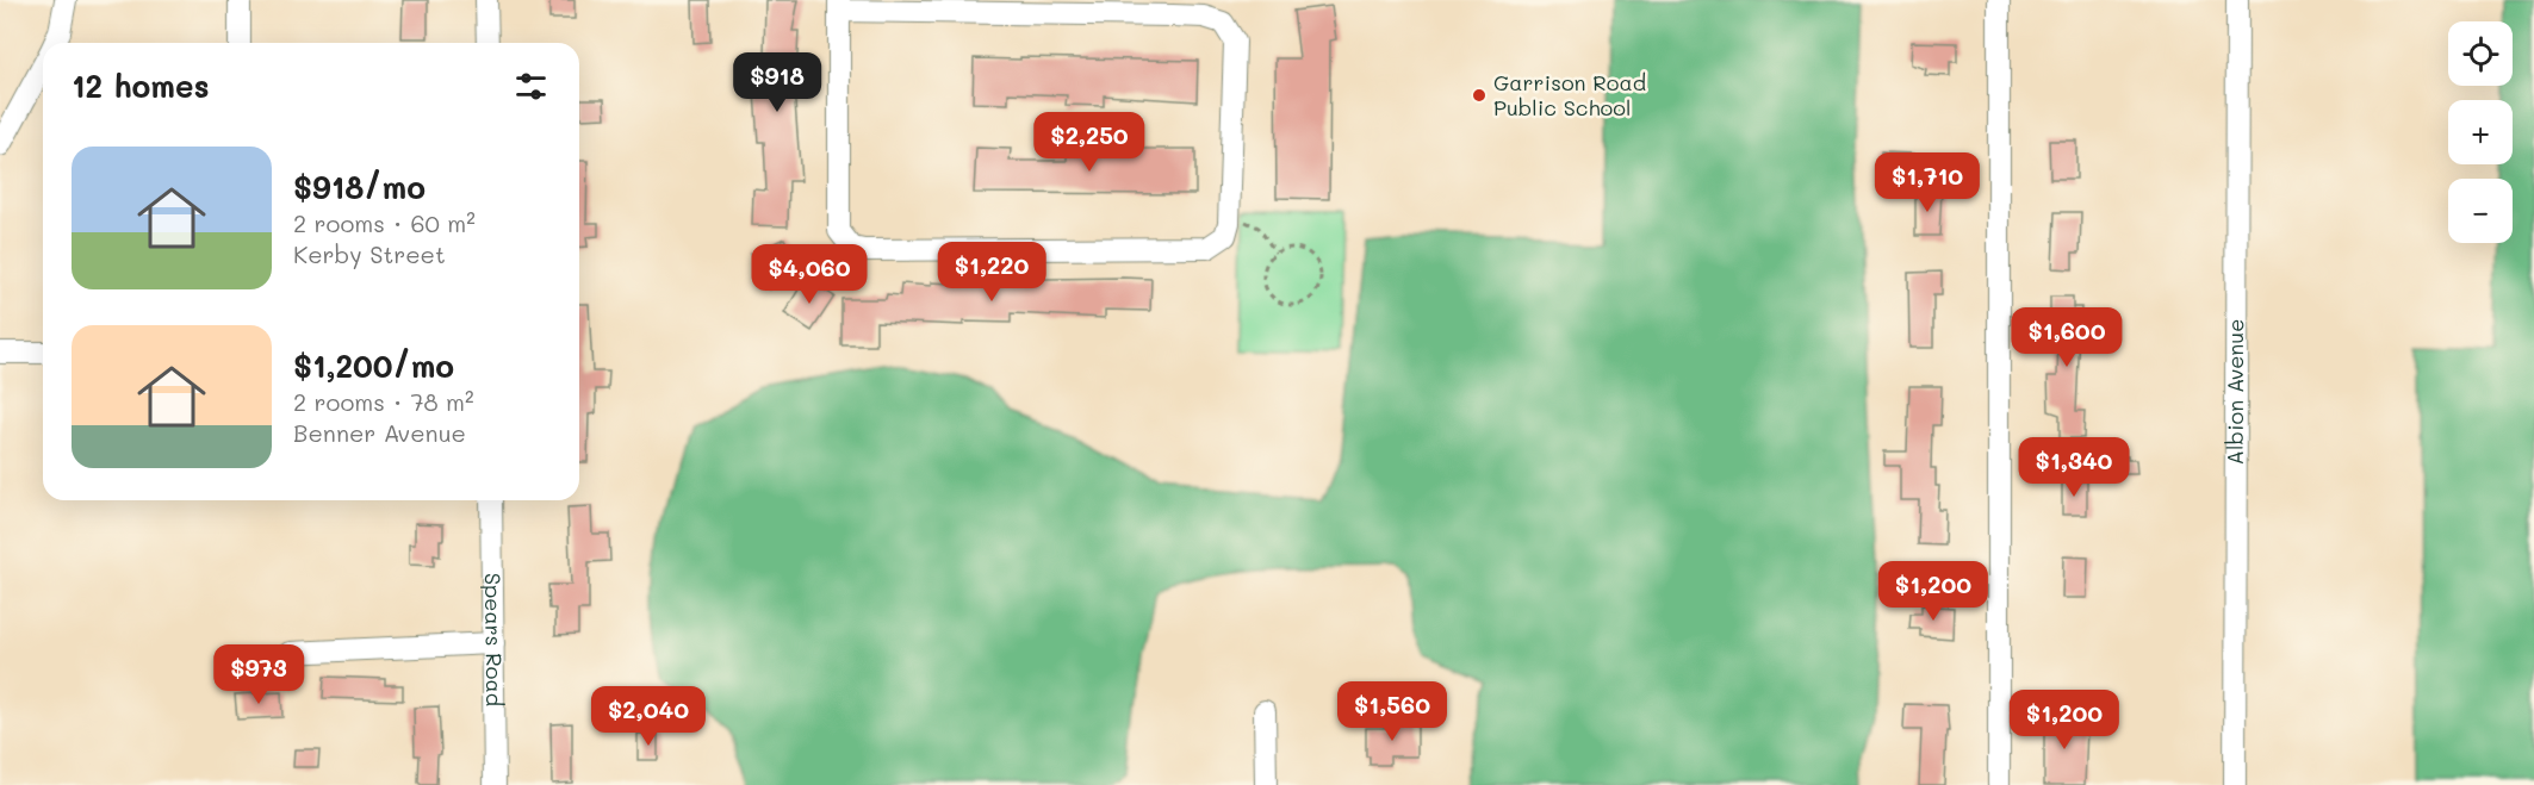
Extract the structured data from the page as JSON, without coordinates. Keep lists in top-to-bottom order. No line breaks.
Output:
{"streets":{"street":["Albion Avenue","Spears Road"]},"places":["Garrison Road Public School"],"page":{"map_buttons":["+","−"],"heading":"12 homes","price":["$918","$2,250","$1,710","$1,220","$4,060","$1,600","$1,340","$1,200","$973","$1,560","$2,040","$1,200"],"list":[{"name":"$918/mo","note":"2 rooms · 60 m² · Kerby Street"},{"name":"$1,200/mo","note":"2 rooms · 78 m² · Benner Avenue"}]}}
